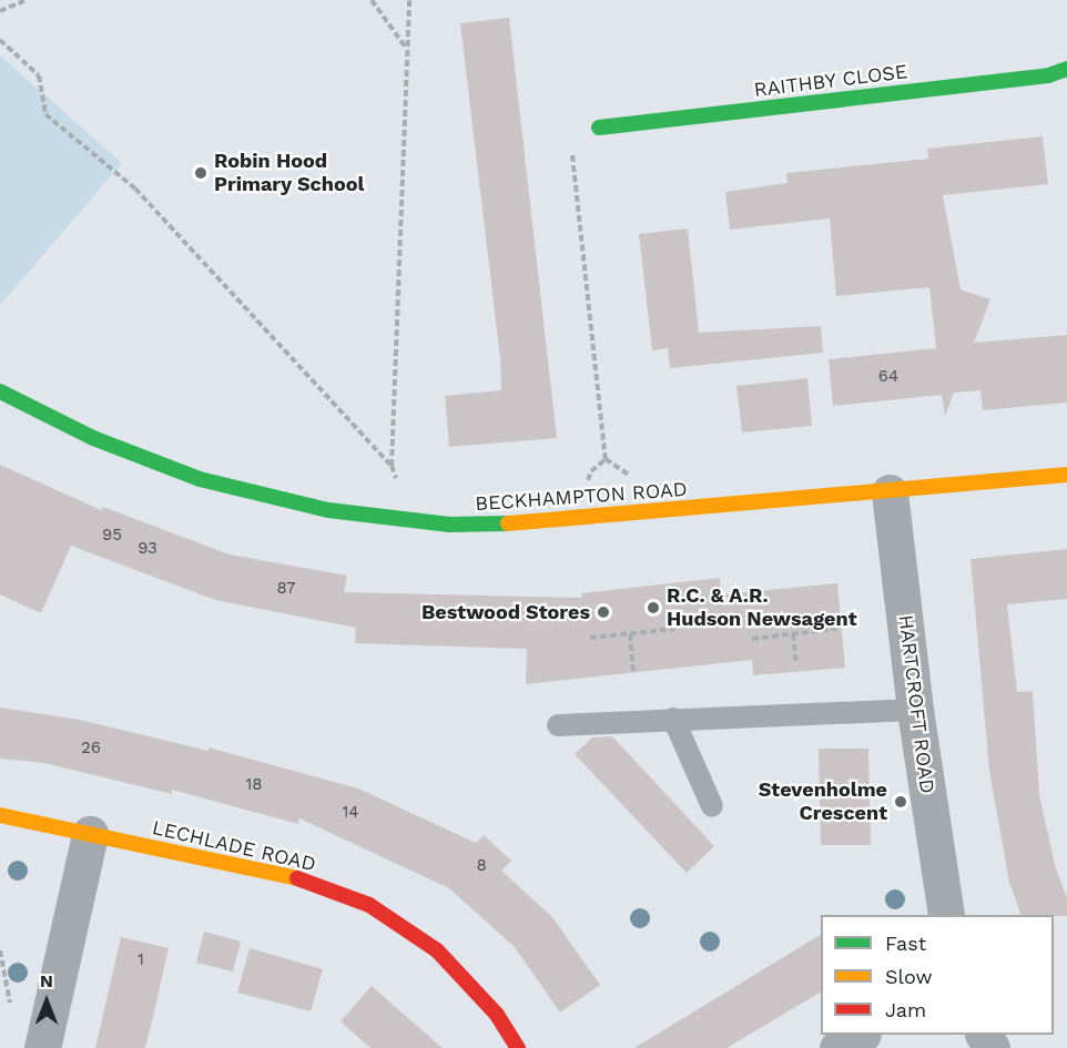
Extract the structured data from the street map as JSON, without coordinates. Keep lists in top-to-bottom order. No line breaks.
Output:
{"streets":{"street":["RAITHBY CLOSE","BECKHAMPTON ROAD","HARTCROFT ROAD","LECHLADE ROAD"]},"crossings":[["BECKHAMPTON ROAD","HARTCROFT ROAD"]],"places":["Robin Hood Primary School","R.C. & A.R. Hudson Newsagent","Bestwood Stores","Stevenholme Crescent"],"house_numbers":["64","95","93","87","26","18","14","8","1"],"legend":["Fast","Slow","Jam"],"north":"top"}
